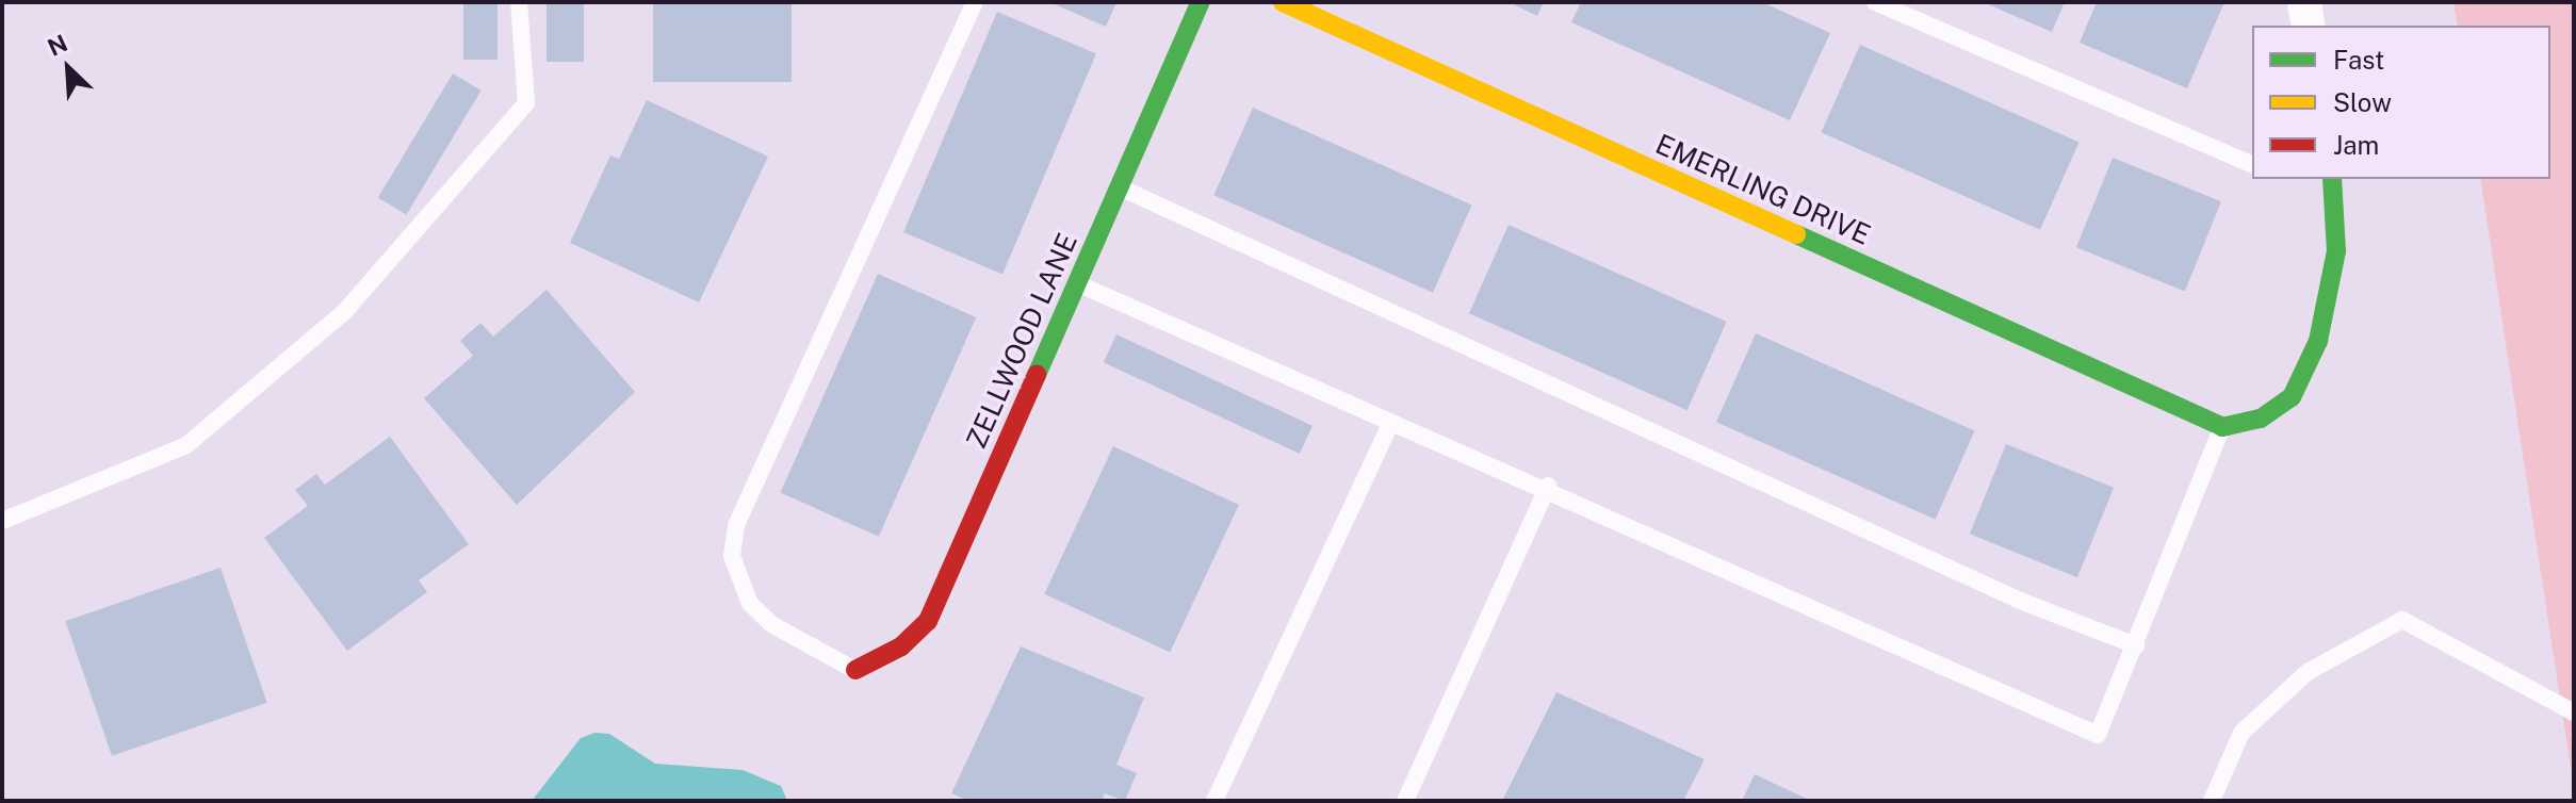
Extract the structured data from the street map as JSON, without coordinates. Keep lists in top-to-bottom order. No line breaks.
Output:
{"streets":{"street":["EMERLING DRIVE","ZELLWOOD LANE"]},"legend":["Fast","Slow","Jam"],"north":"top left"}
